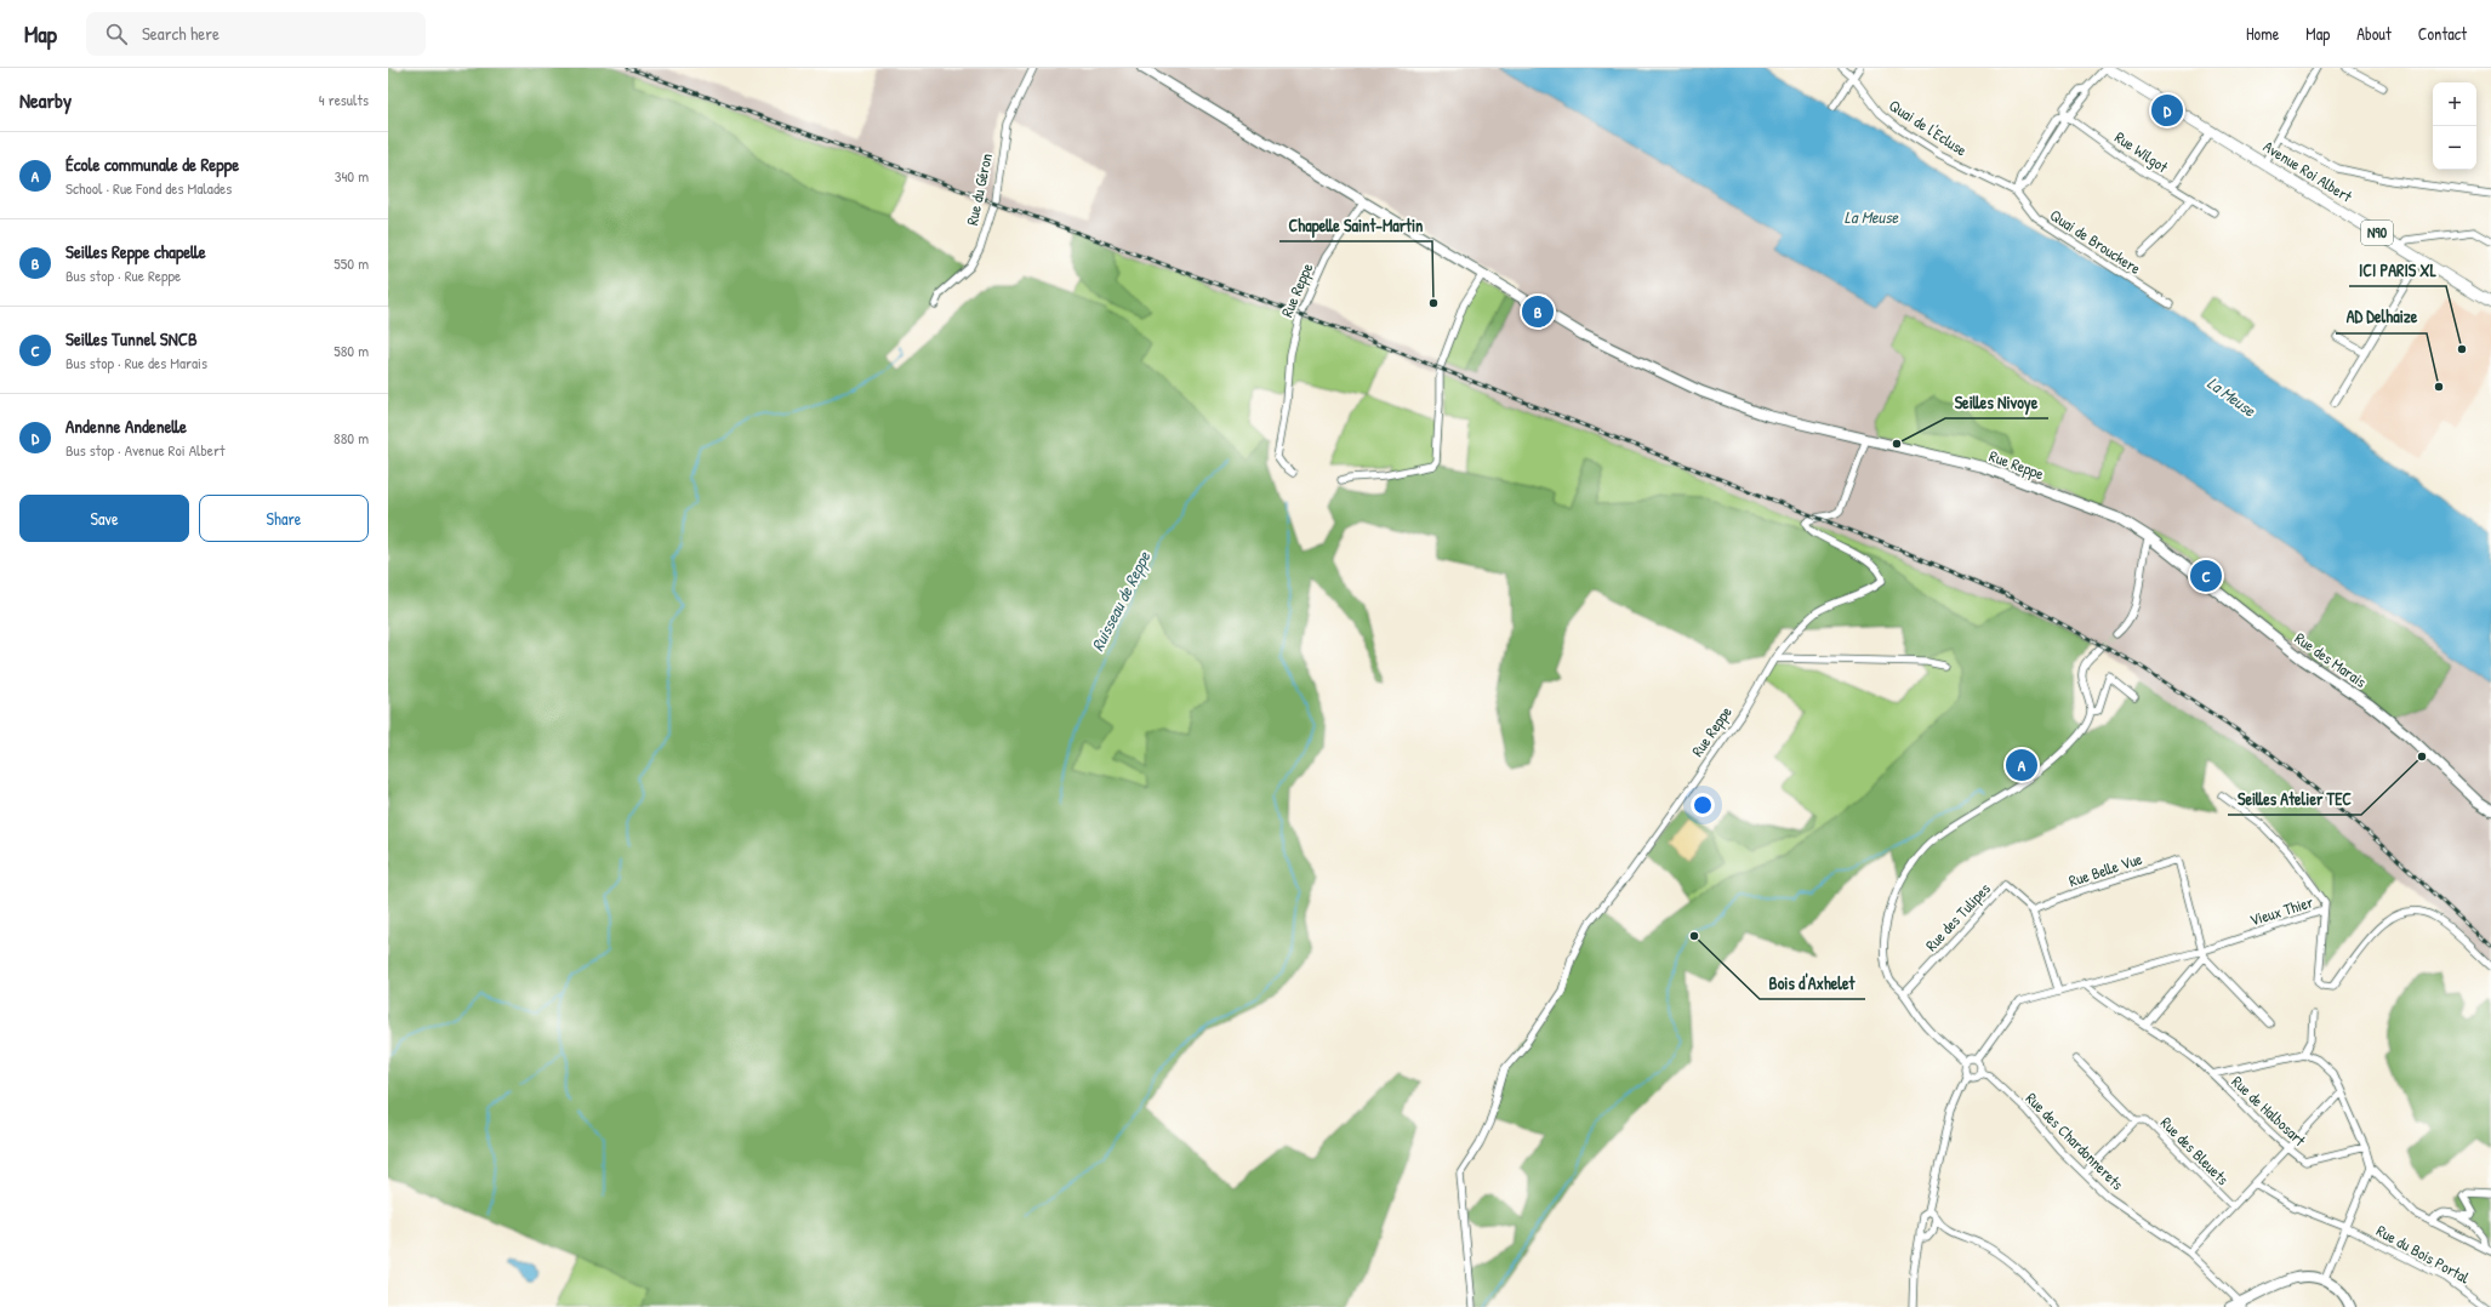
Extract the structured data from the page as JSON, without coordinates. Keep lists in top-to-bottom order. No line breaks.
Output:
{"streets":{"main road":["Avenue Roi Albert","N90","Rue Reppe","Rue des Marais"],"street":["Quai de l'Ecluse","Rue Wilgot","Rue du Géron","Quai de Brouckere","Rue Belle Vue","Vieux Thier","Rue des Tulipes","Rue de Halbosart","Rue des Chardonnerets","Rue des Bleuets","Rue du Bois Portal"]},"crossings":[["Quai de l'Ecluse","Quai de Brouckere"],["Rue Wilgot","Avenue Roi Albert"],["Rue Reppe","Rue des Marais"],["Rue Belle Vue","Vieux Thier"],["Rue Belle Vue","Rue des Tulipes"],["Vieux Thier","Rue de Halbosart"],["Vieux Thier","Rue des Chardonnerets"],["Rue des Chardonnerets","Rue des Bleuets"]],"water":["La Meuse","Ruisseau de Reppe"],"places":["Chapelle Saint-Martin","ICI PARIS XL","AD Delhaize","Seilles Nivoye","Seilles Atelier TEC","Bois d'Axhelet"],"page":{"header":"Map","search":"Search here","nav":["Home","Map","About","Contact"],"heading":["Nearby","4 results"],"map_buttons":["+","−"],"pins":["D","B","C","A"],"list":[{"mark":"A","name":"École communale de Reppe","note":"School · Rue Fond des Malades","value":"340 m"},{"mark":"B","name":"Seilles Reppe chapelle","note":"Bus stop · Rue Reppe","value":"550 m"},{"mark":"C","name":"Seilles Tunnel SNCB","note":"Bus stop · Rue des Marais","value":"580 m"},{"mark":"D","name":"Andenne Andenelle","note":"Bus stop · Avenue Roi Albert","value":"880 m"}],"buttons":["Save","Share"]}}
